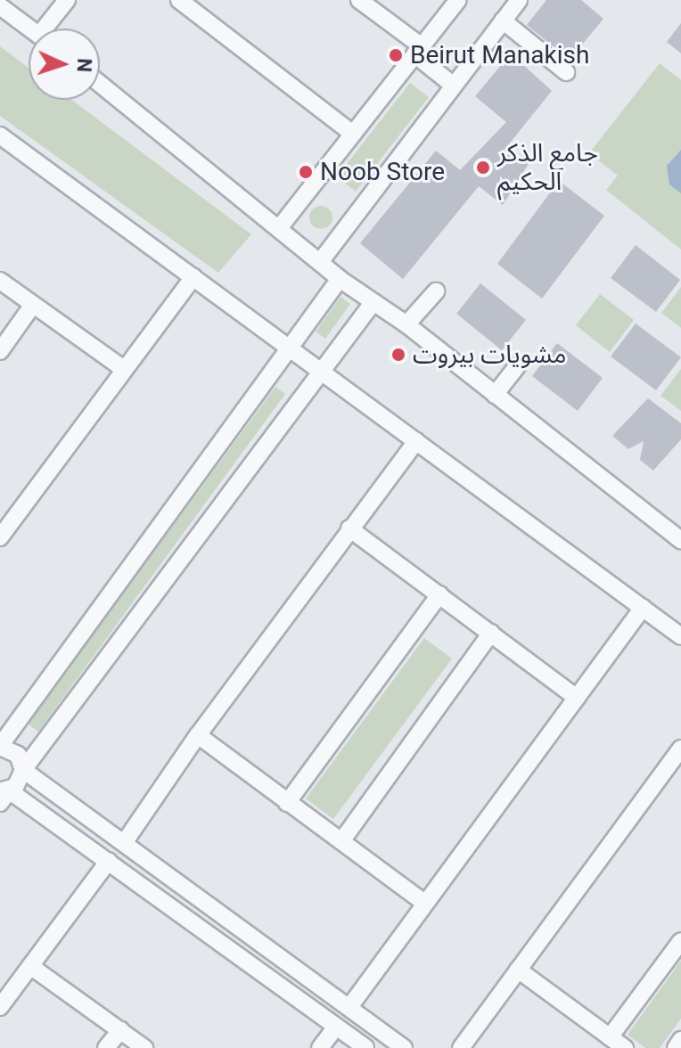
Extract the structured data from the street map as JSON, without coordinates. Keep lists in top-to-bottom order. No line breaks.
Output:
{"places":["Beirut Manakish","جامع الذكر الحكيم","Noob Store","مشويات بيروت"],"north":"right"}
